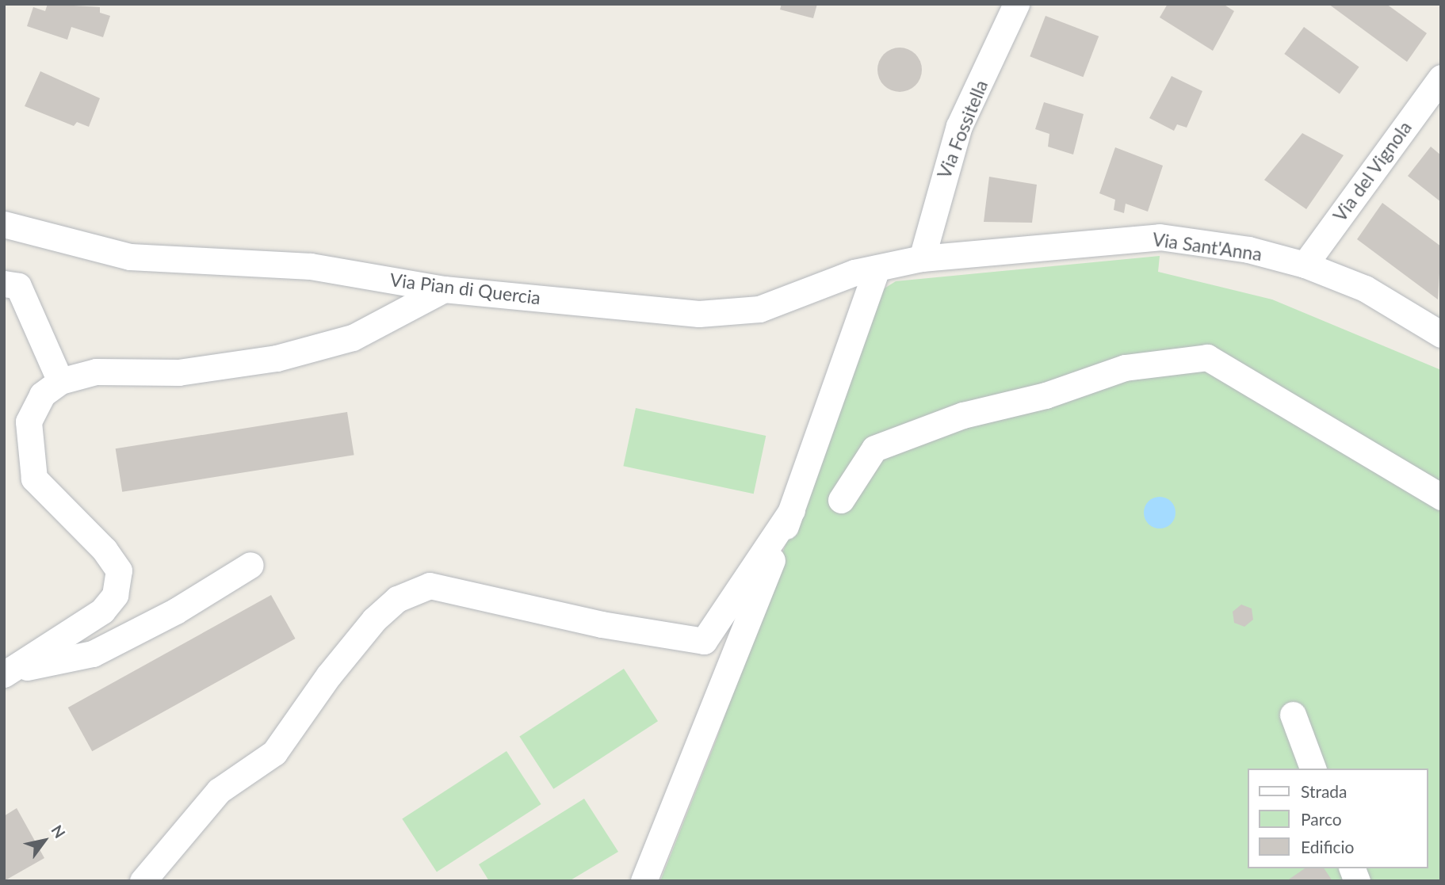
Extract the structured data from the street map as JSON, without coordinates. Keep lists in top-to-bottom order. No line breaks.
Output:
{"streets":{"street":["Via Fossitella","Via del Vignola","Via Sant'Anna","Via Pian di Quercia"]},"crossings":[["Via Fossitella","Via Sant'Anna"],["Via Fossitella","Via Pian di Quercia"],["Via del Vignola","Via Sant'Anna"],["Via Sant'Anna","Via Pian di Quercia"]],"legend":["Strada","Parco","Edificio"],"north":"top right"}
